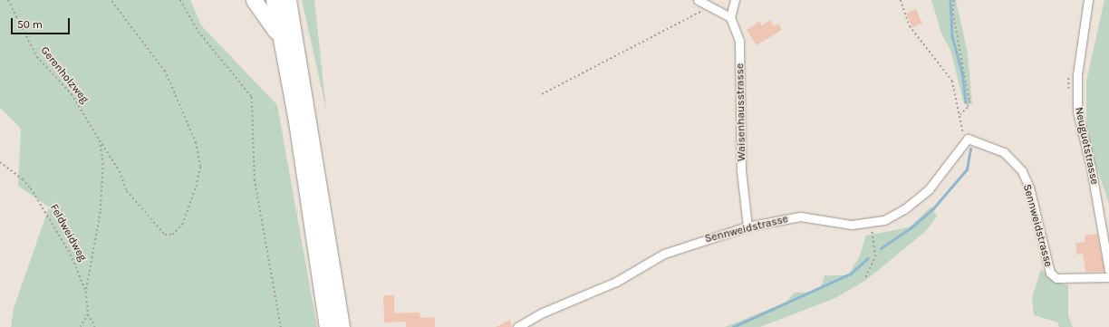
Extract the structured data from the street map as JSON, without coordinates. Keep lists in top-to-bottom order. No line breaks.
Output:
{"streets":{"street":["Waisenhausstrasse","Neuguetstrasse","Sennweidstrasse"],"path":["Gerenholzweg","Feldweidweg"]},"crossings":[["Gerenholzweg","Feldweidweg"],["Waisenhausstrasse","Sennweidstrasse"]],"scale_bar":"50 m"}
